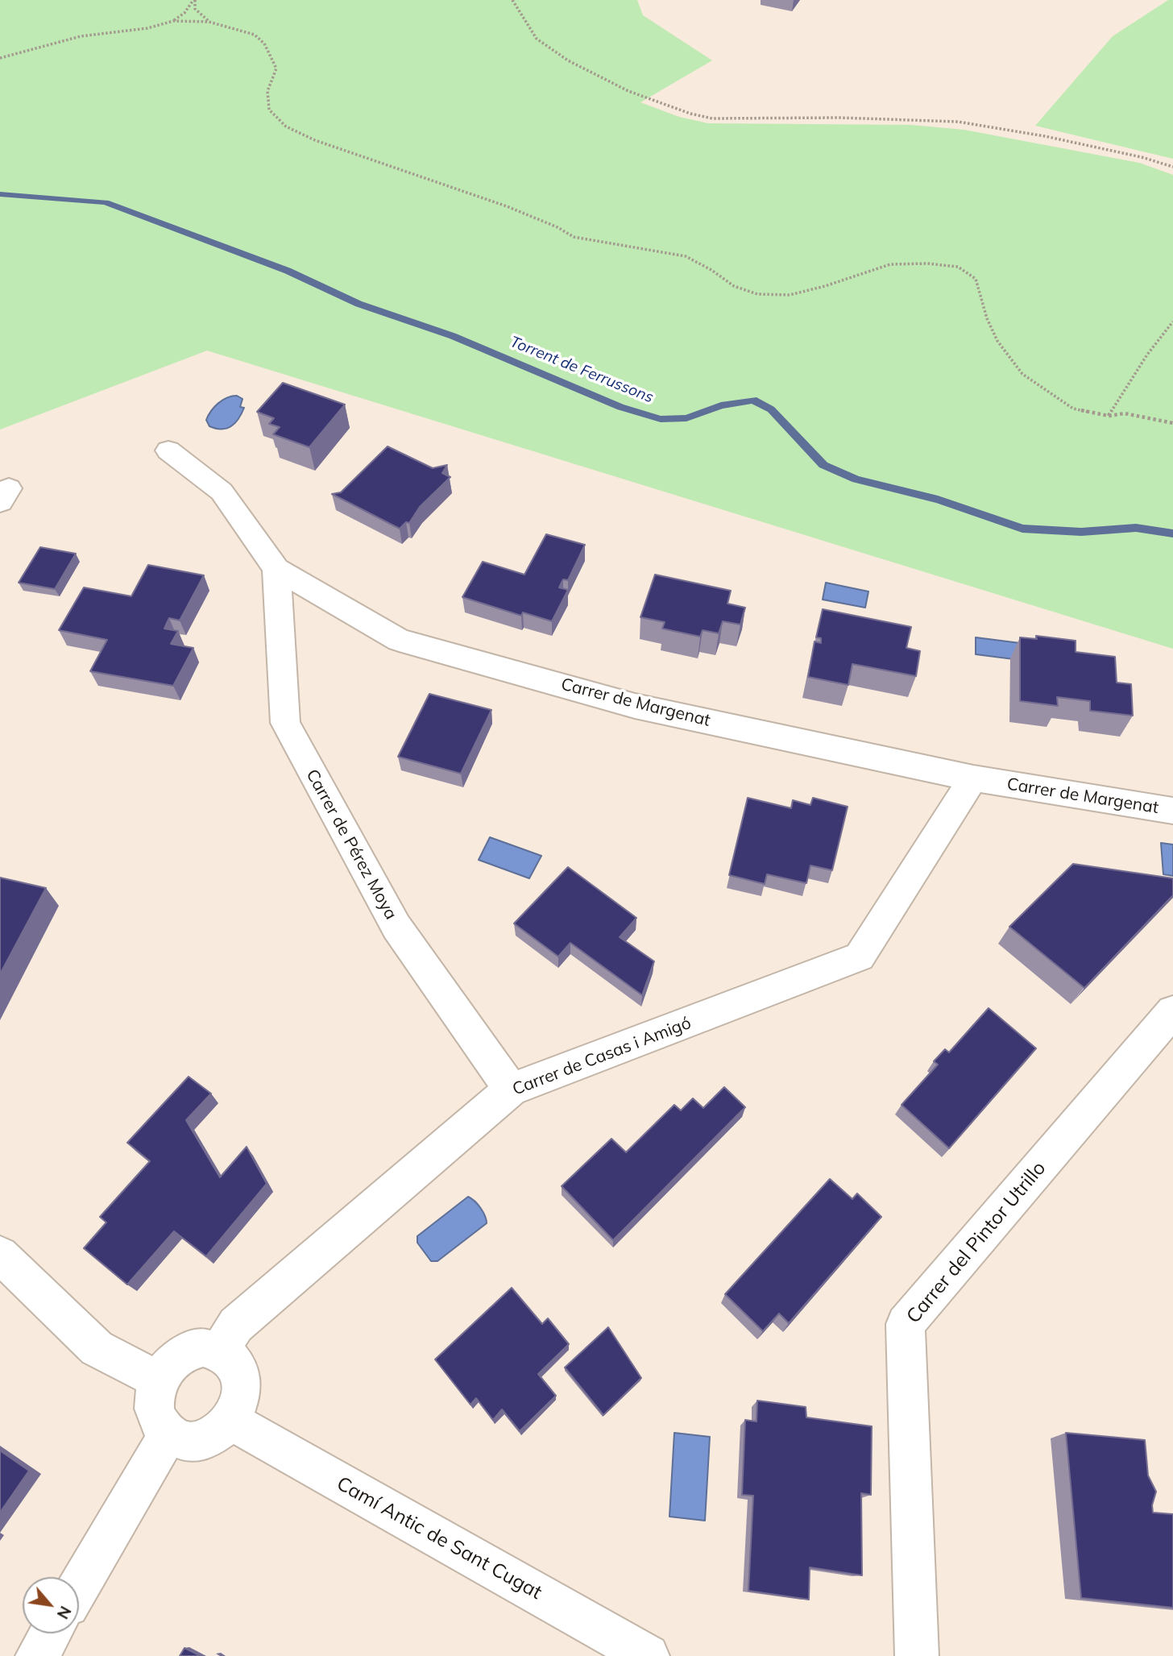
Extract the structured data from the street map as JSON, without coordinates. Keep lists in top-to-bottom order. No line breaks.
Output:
{"streets":{"street":["Carrer de Margenat","Carrer de Pérez Moya","Carrer de Casas i Amigó","Carrer del Pintor Utrillo","Camí Antic de Sant Cugat"]},"crossings":[["Carrer de Margenat","Carrer de Pérez Moya"],["Carrer de Margenat","Carrer de Casas i Amigó"],["Carrer de Pérez Moya","Carrer de Casas i Amigó"],["Carrer de Casas i Amigó","Camí Antic de Sant Cugat"]],"water":["Torrent de Ferrussons"],"north":"bottom right"}
